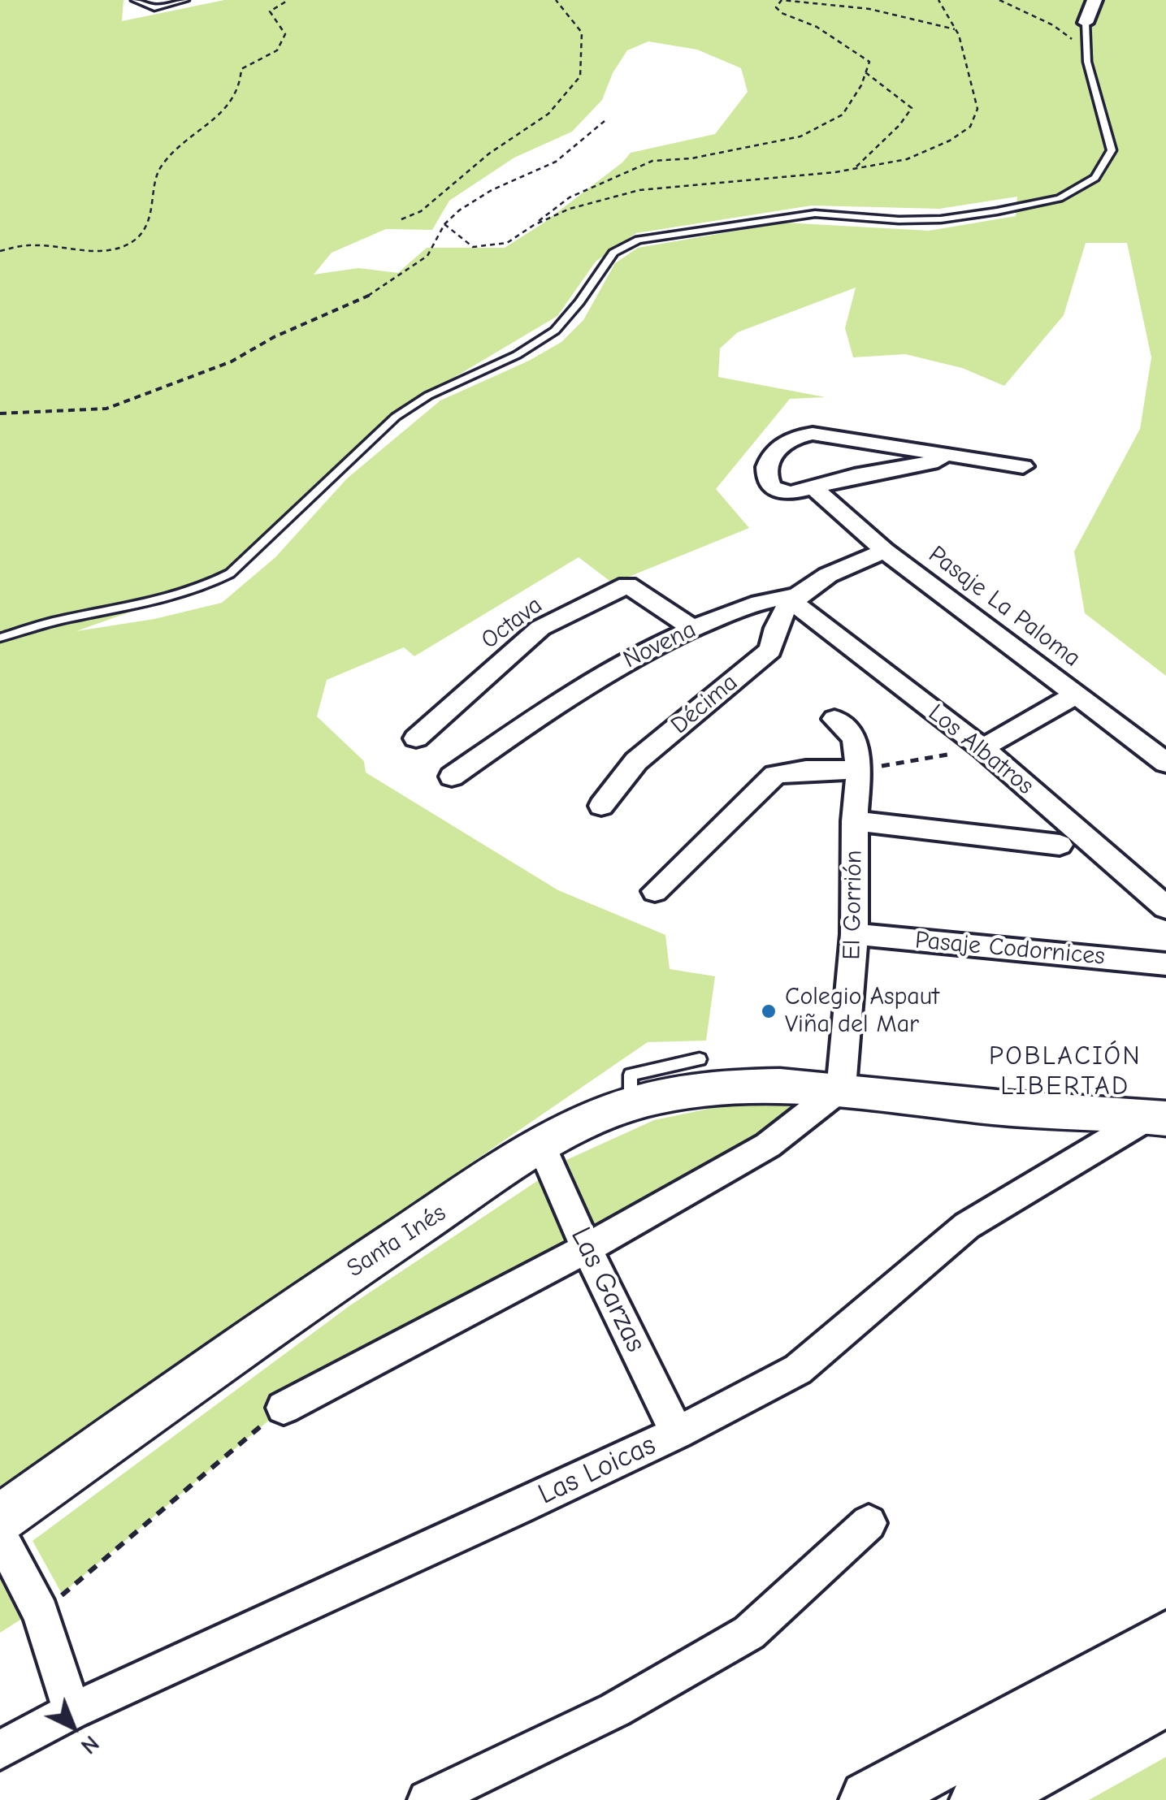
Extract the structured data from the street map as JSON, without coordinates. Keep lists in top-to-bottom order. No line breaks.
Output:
{"streets":{"main road":["Santa Inés"],"street":["Pasaje La Paloma","Octava","Novena","Décima","Los Albatros","El Gorrión","Pasaje Codornices","Las Garzas","Las Loicas"]},"crossings":[["Pasaje La Paloma","Novena"],["Octava","Novena"],["Novena","Décima"],["Novena","Los Albatros"],["Décima","Los Albatros"],["El Gorrión","Pasaje Codornices"],["El Gorrión","Santa Inés"],["Santa Inés","Las Garzas"],["Santa Inés","Las Loicas"],["Las Garzas","Las Loicas"]],"districts":["POBLACIÓN LIBERTAD"],"places":["Colegio Aspaut Viña del Mar"],"north":"bottom right"}
